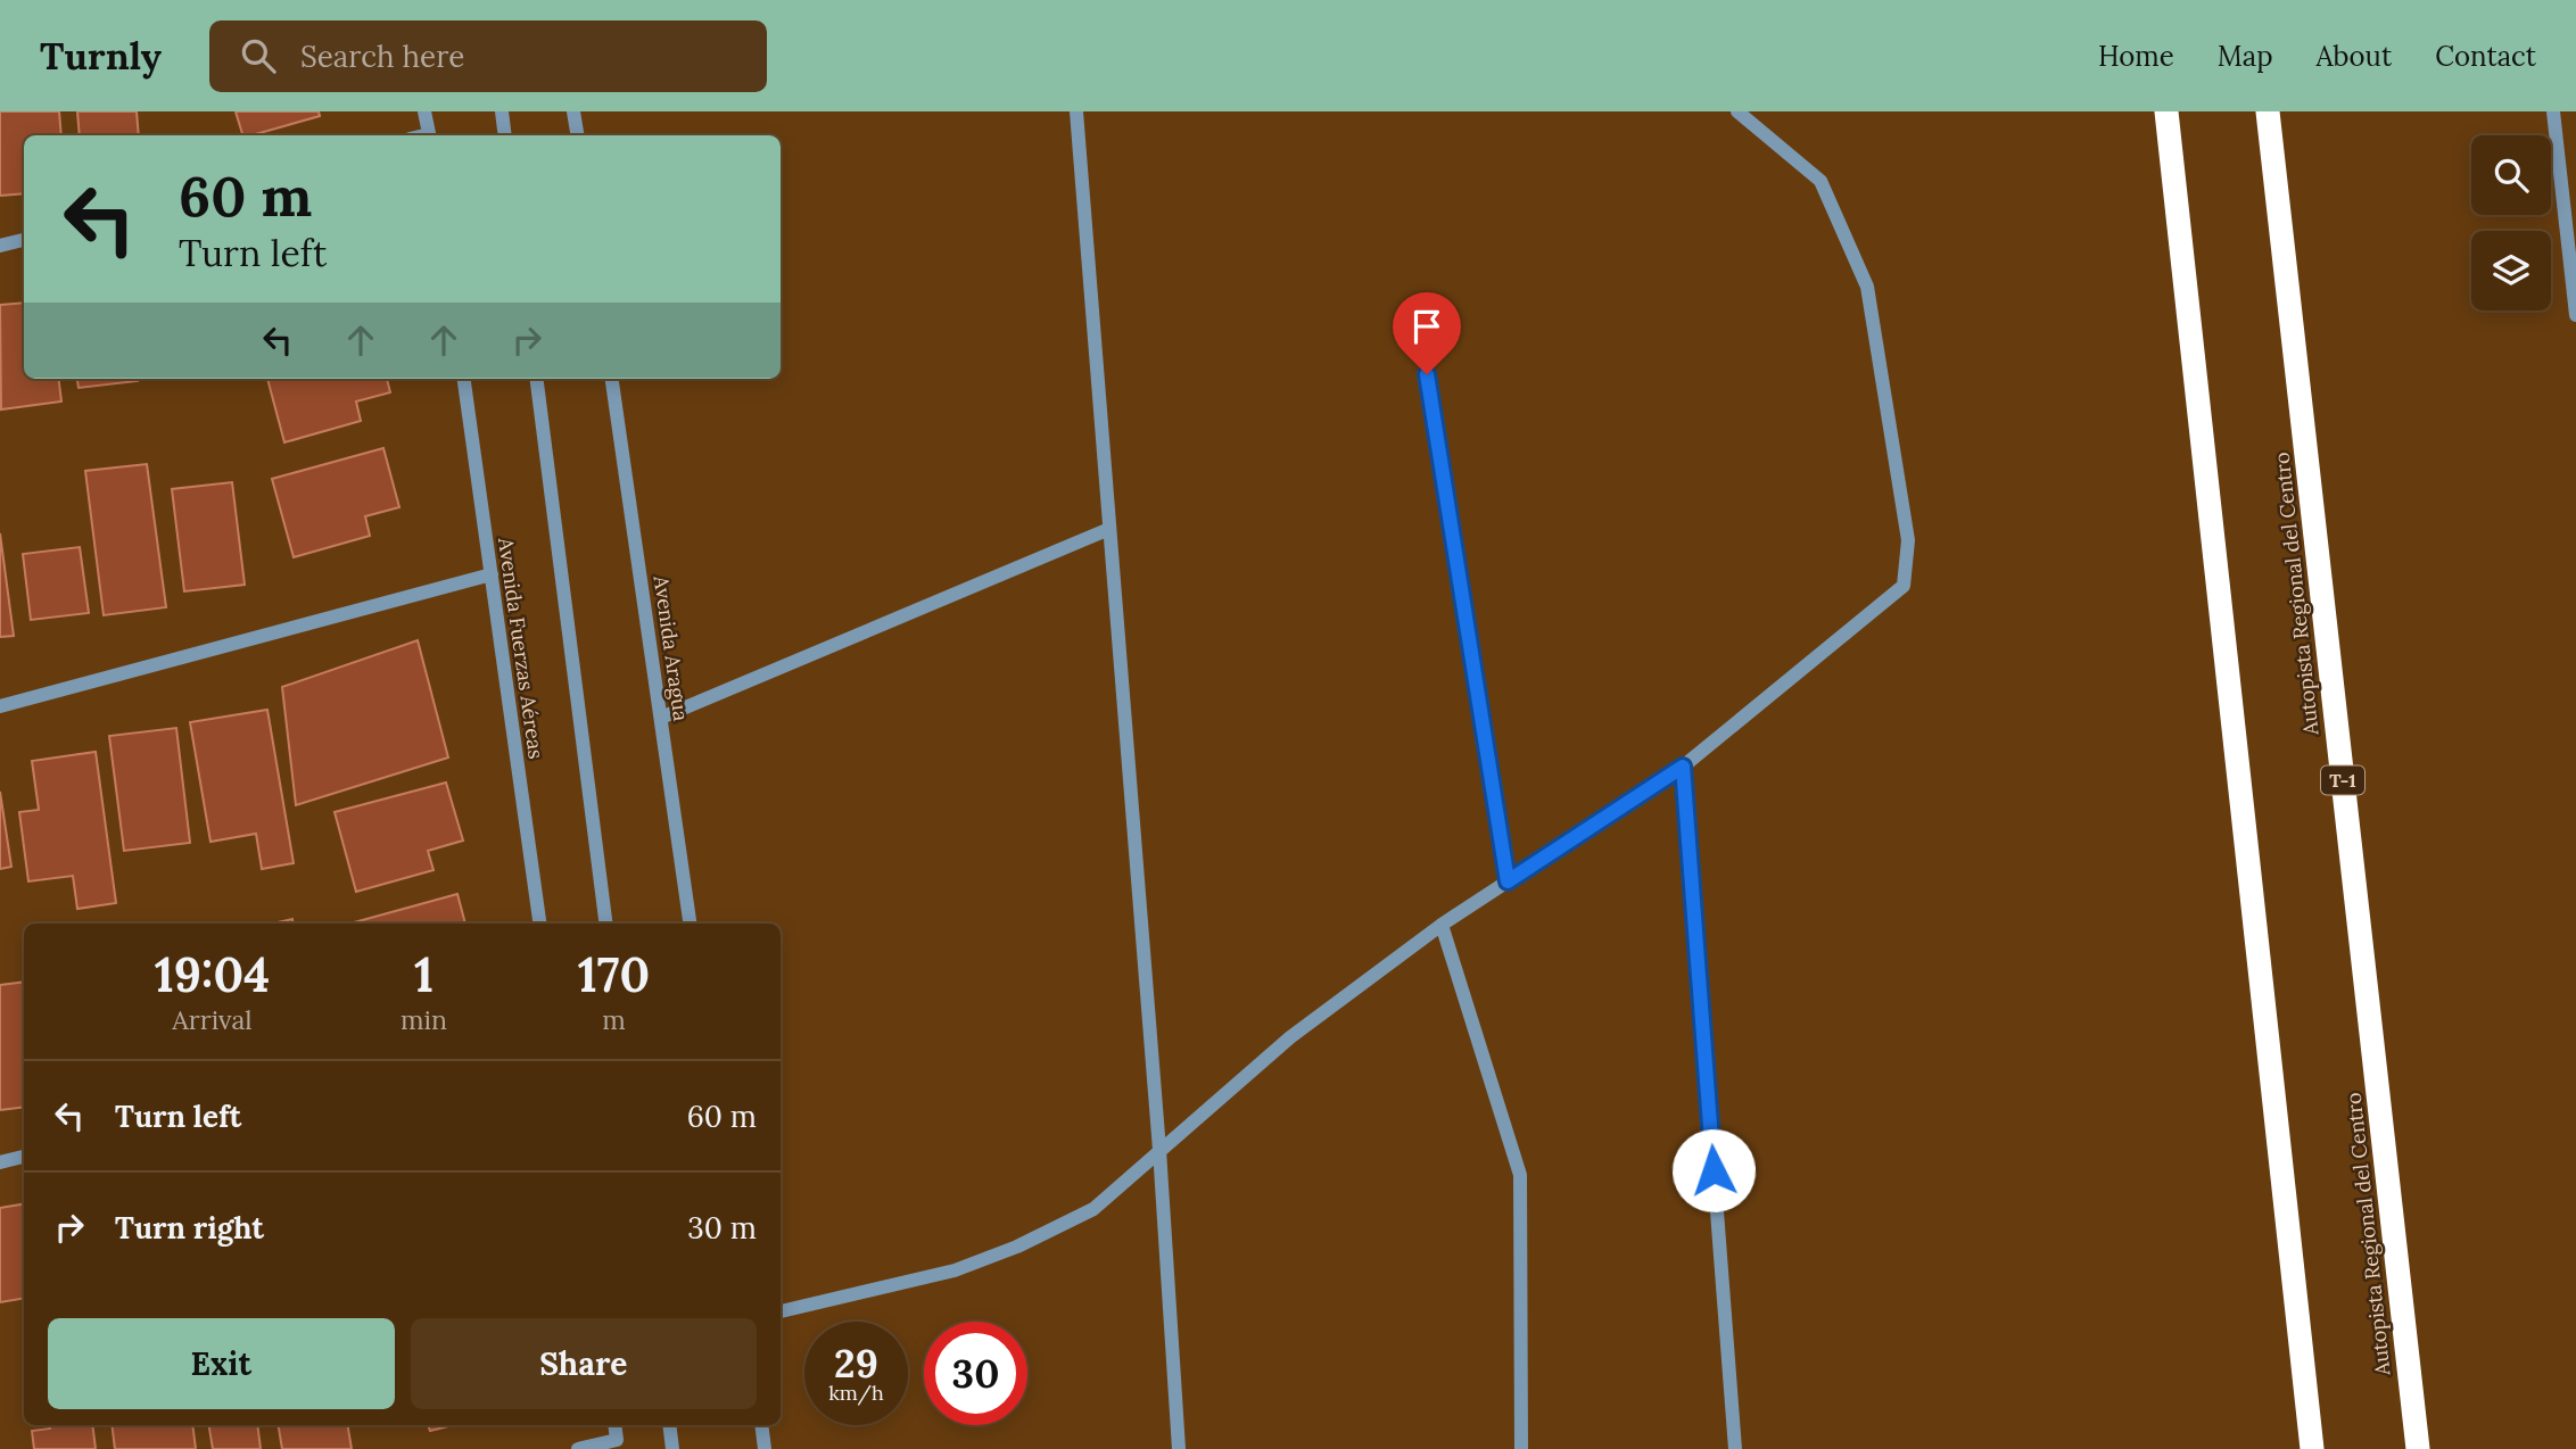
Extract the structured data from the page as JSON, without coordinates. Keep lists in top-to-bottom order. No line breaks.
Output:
{"streets":{"highway":["Autopista Regional del Centro","T-1"],"street":["Avenida Fuerzas Aéreas","Avenida Aragua"]},"page":{"header":"Turnly","search":"Search here","nav":["Home","Map","About","Contact"],"turn":["60 m","Turn left"],"eta":["19:04","Arrival","1","min","170","m"],"list":[{"name":"Turn left","value":"60 m"},{"name":"Turn right","value":"30 m"}],"buttons":["Exit","Share"],"speed":"29 km/h","limit":"30"}}
